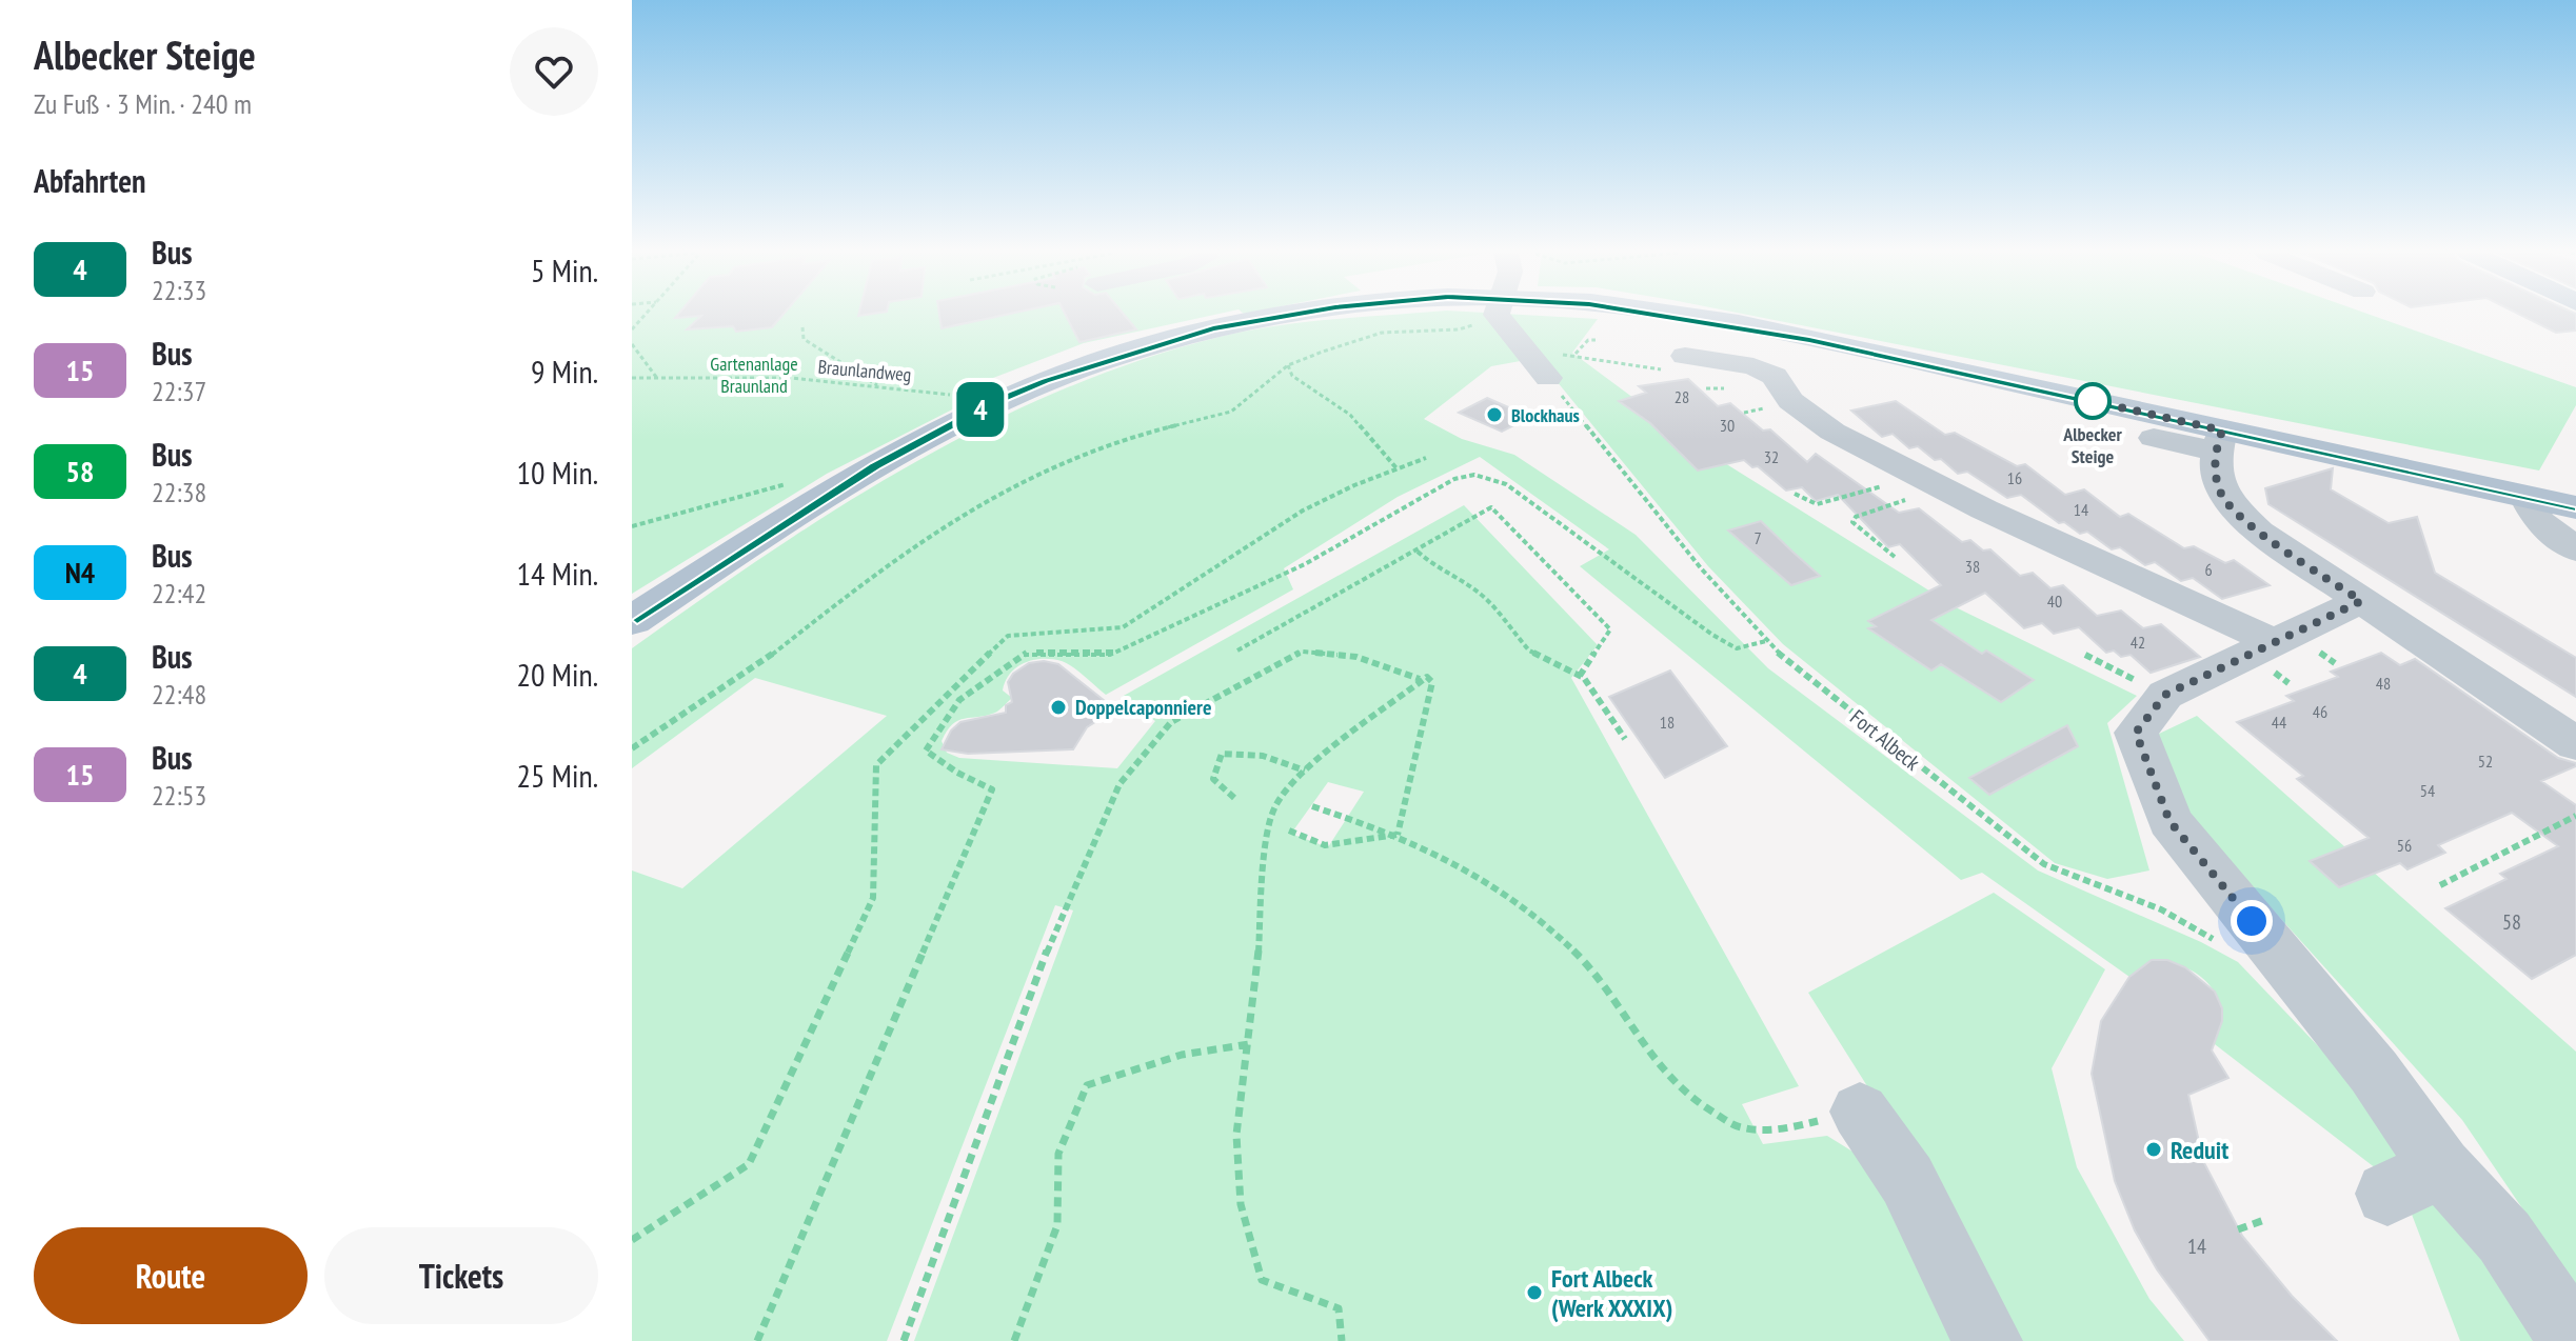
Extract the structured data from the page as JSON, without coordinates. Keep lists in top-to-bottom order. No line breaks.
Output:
{"streets":{"path":["Braunlandweg","Fort Albeck"]},"parks":["Gartenanlage Braunland"],"places":["Albecker Steige","Blockhaus","Doppelcaponniere","Reduit","Fort Albeck (Werk XXXIX)"],"lines":["bus line 4"],"house_numbers":["28","30","32","16","14","7","38","6","40","42","48","46","18","44","52","54","56","58","14"],"page":{"heading":[["Albecker Steige","Zu Fuß · 3 Min. · 240 m"],"Abfahrten"],"on_map":"4","list":[{"mark":"4","name":"Bus","note":"22:33","value":"5 Min."},{"mark":"15","name":"Bus","note":"22:37","value":"9 Min."},{"mark":"58","name":"Bus","note":"22:38","value":"10 Min."},{"mark":"N4","name":"Bus","note":"22:42","value":"14 Min."},{"mark":"4","name":"Bus","note":"22:48","value":"20 Min."},{"mark":"15","name":"Bus","note":"22:53","value":"25 Min."}],"buttons":["Route","Tickets"]}}
